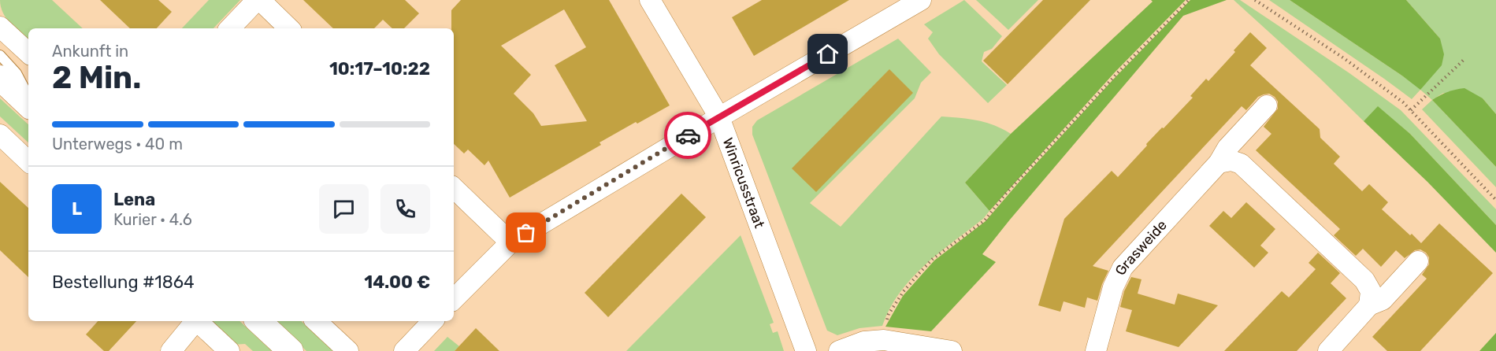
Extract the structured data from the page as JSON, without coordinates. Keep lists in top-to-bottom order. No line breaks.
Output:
{"streets":{"street":["Winricusstraat","Grasweide"]},"page":{"heading":["2 Min.","Ankunft in","10:17–10:22"],"panel":["Lena","Kurier · 4.6","Bestellung #1864","14.00 €"],"bar":"Unterwegs · 40 m","round":"L"}}
